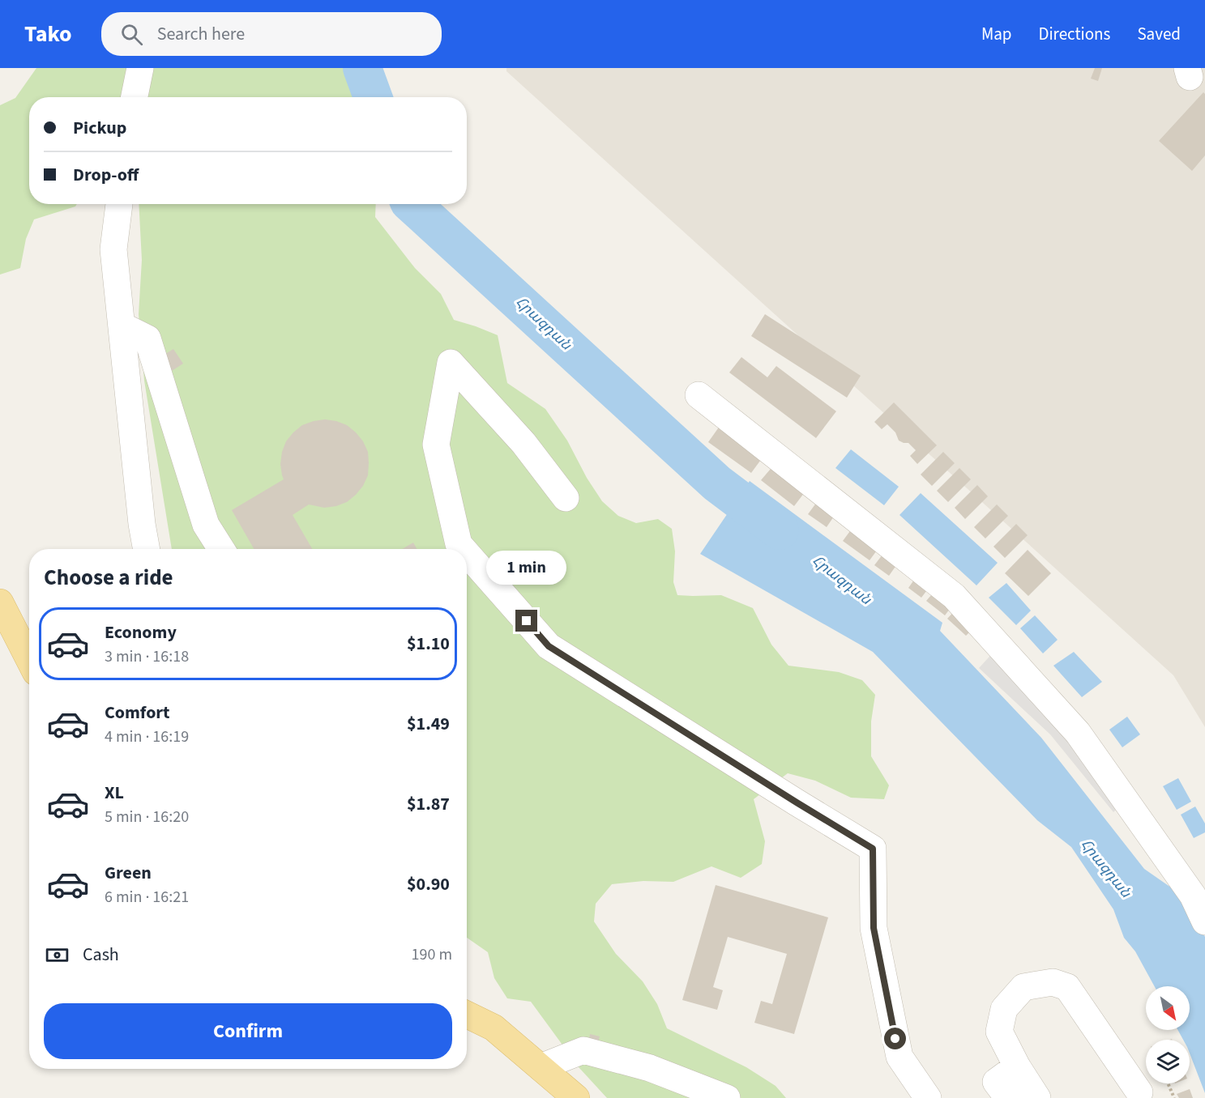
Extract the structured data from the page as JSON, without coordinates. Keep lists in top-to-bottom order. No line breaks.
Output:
{"water":["Հրազդան"],"north":"bottom right","page":{"header":"Tako","search":"Search here","nav":["Map","Directions","Saved"],"banner":["Pickup","Drop-off"],"heading":"Choose a ride","bubble":"1 min","list":[{"name":"Economy","note":"3 min · 16:18","value":"$1.10"},{"name":"Comfort","note":"4 min · 16:19","value":"$1.49"},{"name":"XL","note":"5 min · 16:20","value":"$1.87"},{"name":"Green","note":"6 min · 16:21","value":"$0.90"}],"pay":["Cash","190 m"],"buttons":"Confirm"}}
